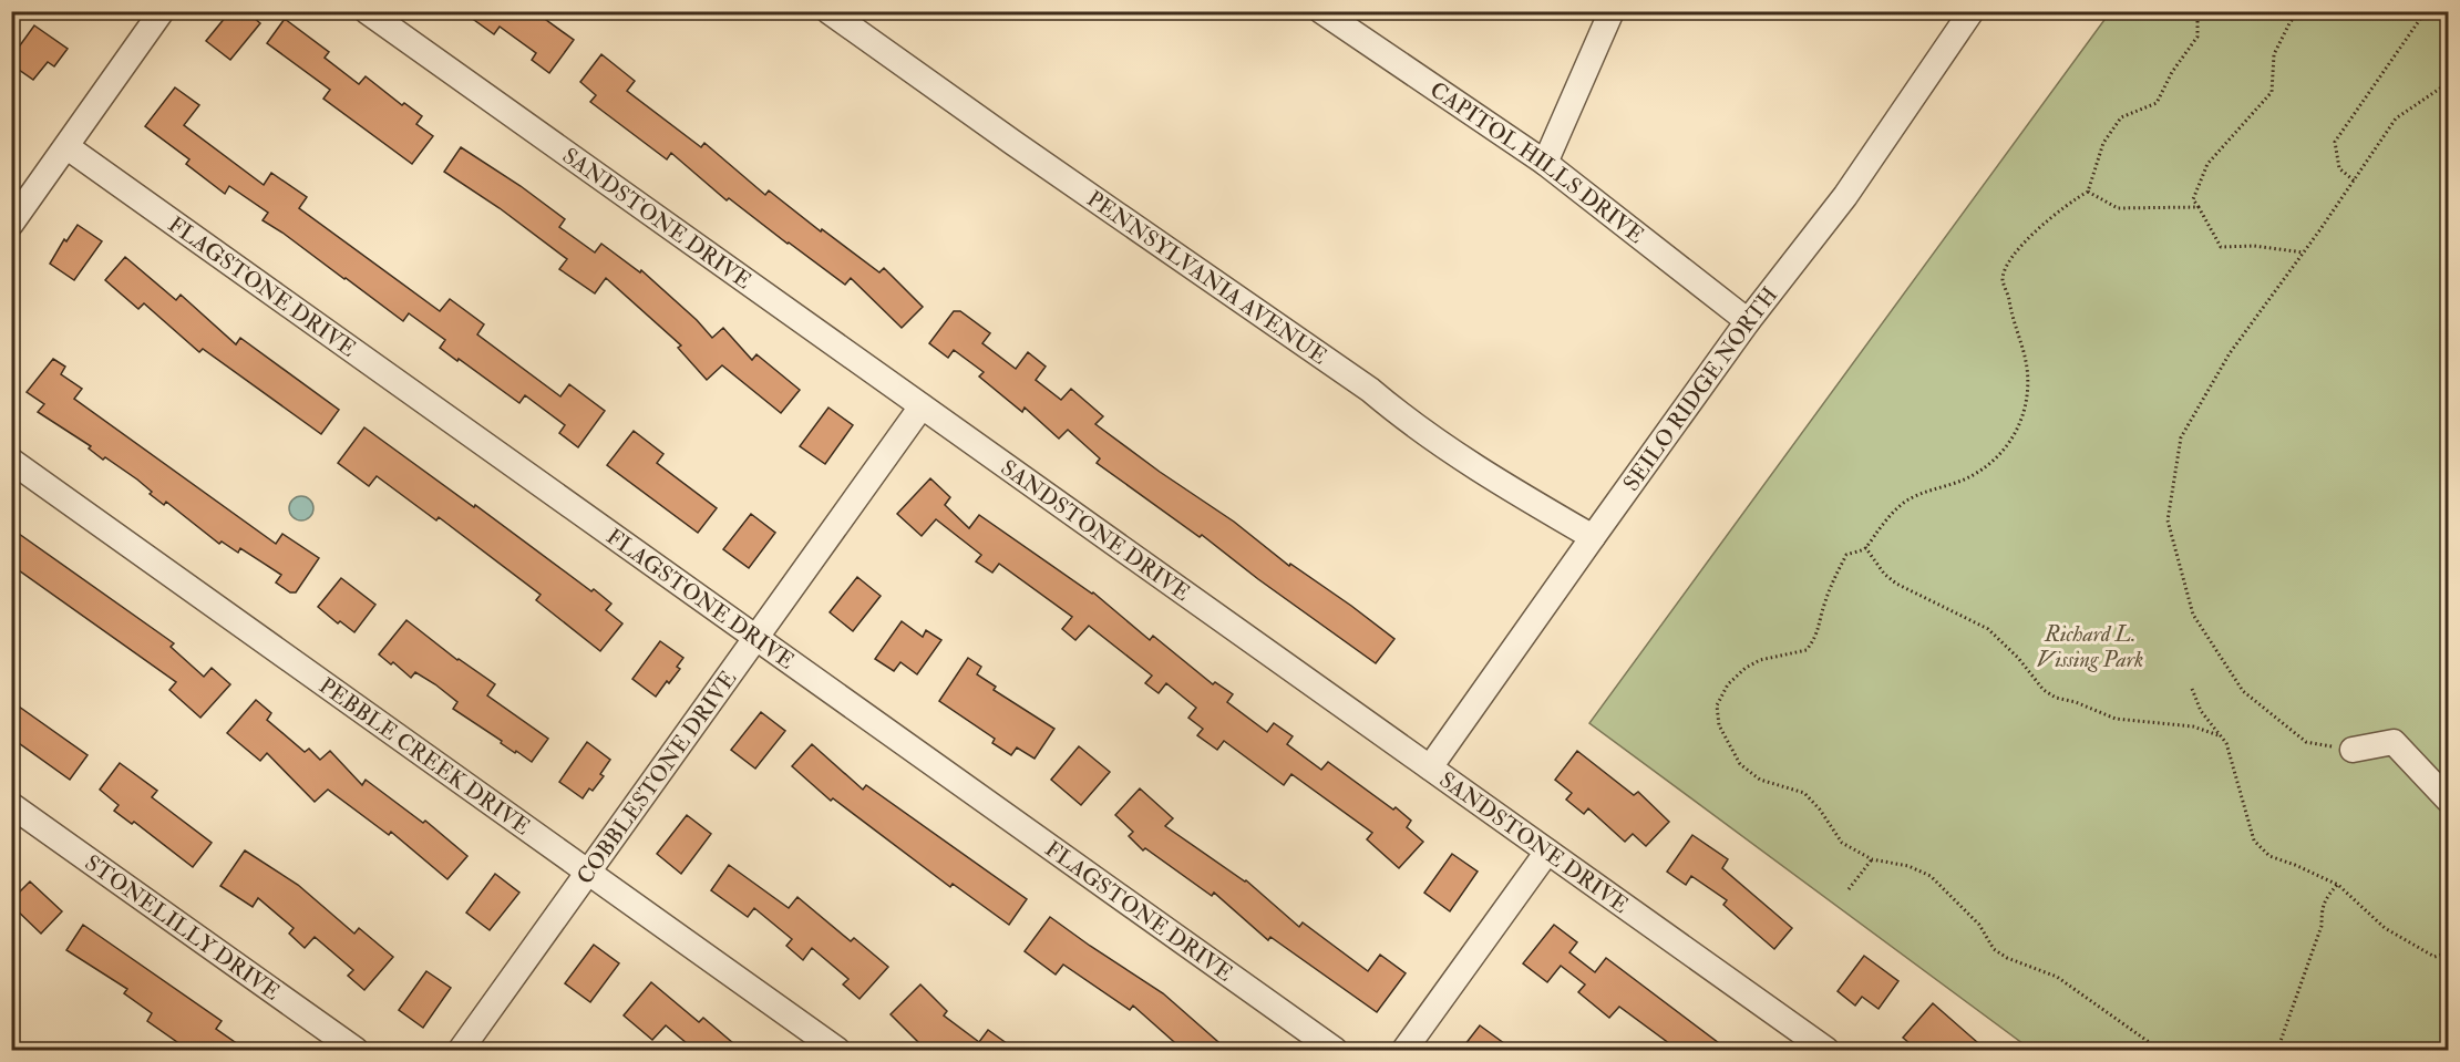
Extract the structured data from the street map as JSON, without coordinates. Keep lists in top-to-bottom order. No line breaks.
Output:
{"streets":{"street":["CAPITOL HILLS DRIVE","SANDSTONE DRIVE","PENNSYLVANIA AVENUE","FLAGSTONE DRIVE","SEILO RIDGE NORTH","PEBBLE CREEK DRIVE","COBBLESTONE DRIVE","STONELILLY DRIVE"]},"crossings":[["CAPITOL HILLS DRIVE","SEILO RIDGE NORTH"],["SANDSTONE DRIVE","SEILO RIDGE NORTH"],["SANDSTONE DRIVE","COBBLESTONE DRIVE"],["PENNSYLVANIA AVENUE","SEILO RIDGE NORTH"],["FLAGSTONE DRIVE","COBBLESTONE DRIVE"],["PEBBLE CREEK DRIVE","COBBLESTONE DRIVE"]],"parks":["Richard L. Vissing Park"]}
